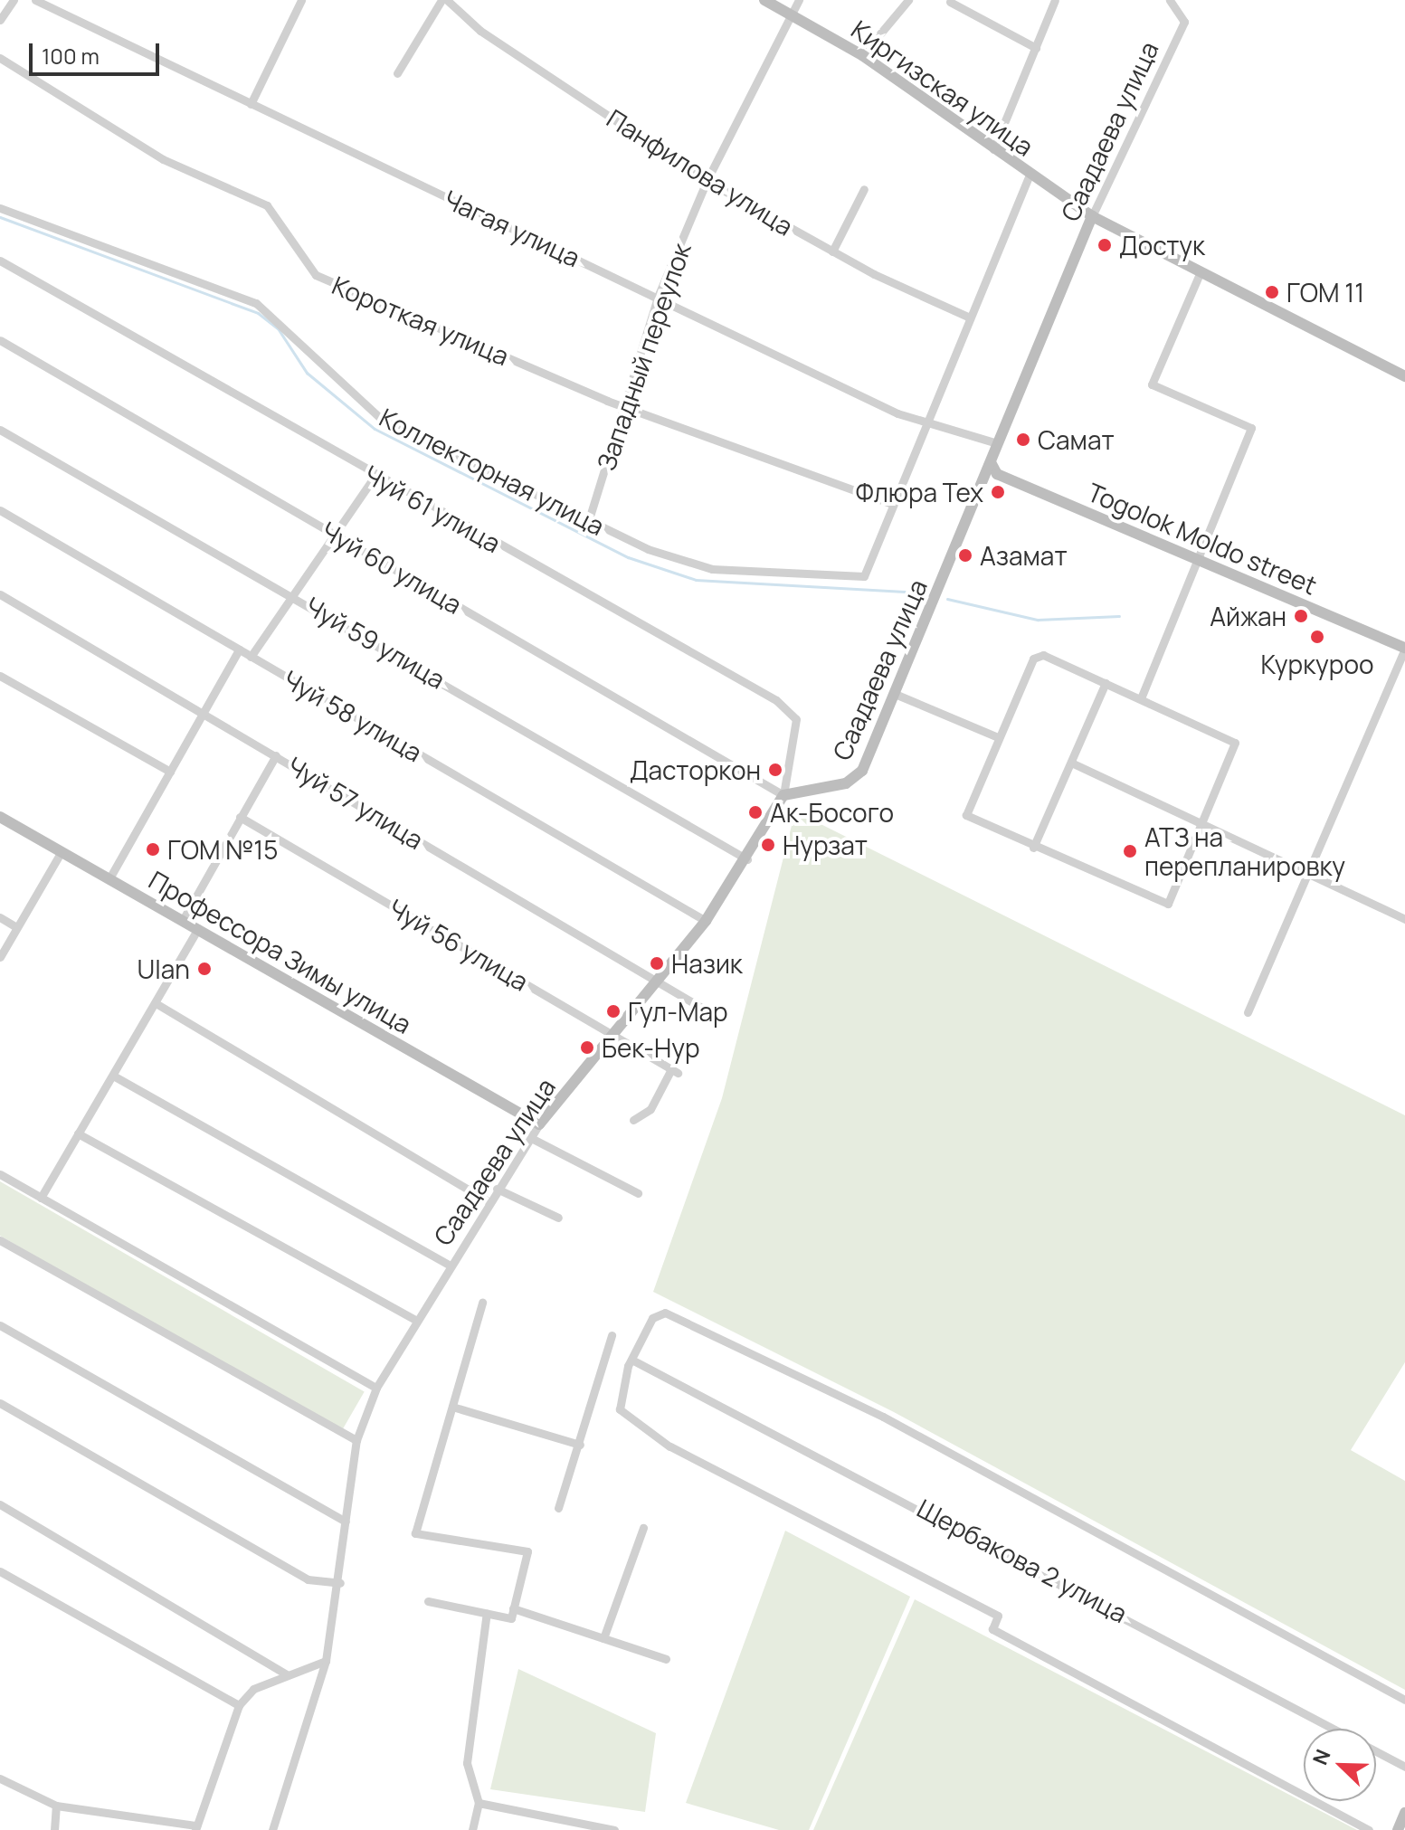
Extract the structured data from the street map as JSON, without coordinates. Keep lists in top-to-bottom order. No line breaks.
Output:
{"streets":{"street":["Киргизская улица","Саадаева улица","Панфилова улица","Чагая улица","Короткая улица","Западный переулок","Коллекторная улица","Чуй 61 улица","Togolok Moldo street","Чуй 60 улица","Чуй 59 улица","Чуй 58 улица","Чуй 57 улица","Чуй 56 улица","Профессора Зимы улица","Щербакова 2 улица"]},"crossings":[["Киргизская улица","Саадаева улица"],["Киргизская улица","Западный переулок"],["Саадаева улица","Чагая улица"],["Саадаева улица","Чуй 61 улица"],["Саадаева улица","Togolok Moldo street"],["Саадаева улица","Чуй 60 улица"],["Саадаева улица","Чуй 59 улица"],["Саадаева улица","Чуй 58 улица"],["Саадаева улица","Чуй 57 улица"],["Саадаева улица","Чуй 56 улица"],["Саадаева улица","Профессора Зимы улица"],["Панфилова улица","Западный переулок"],["Чагая улица","Западный переулок"],["Короткая улица","Западный переулок"],["Короткая улица","Коллекторная улица"],["Западный переулок","Коллекторная улица"],["Чуй 61 улица","Чуй 60 улица"]],"places":["Достук","ГОМ 11","Самат","Флюра Тех","Азамат","Айжан","Куркуроо","Дасторкон","Ак-Босого","Нурзат","ГОМ №15","АТЗ на перепланировку","Назик","Ulan","Гул-Мар","Бек-Нур"],"scale_bar":"100 m","north":"top left"}
